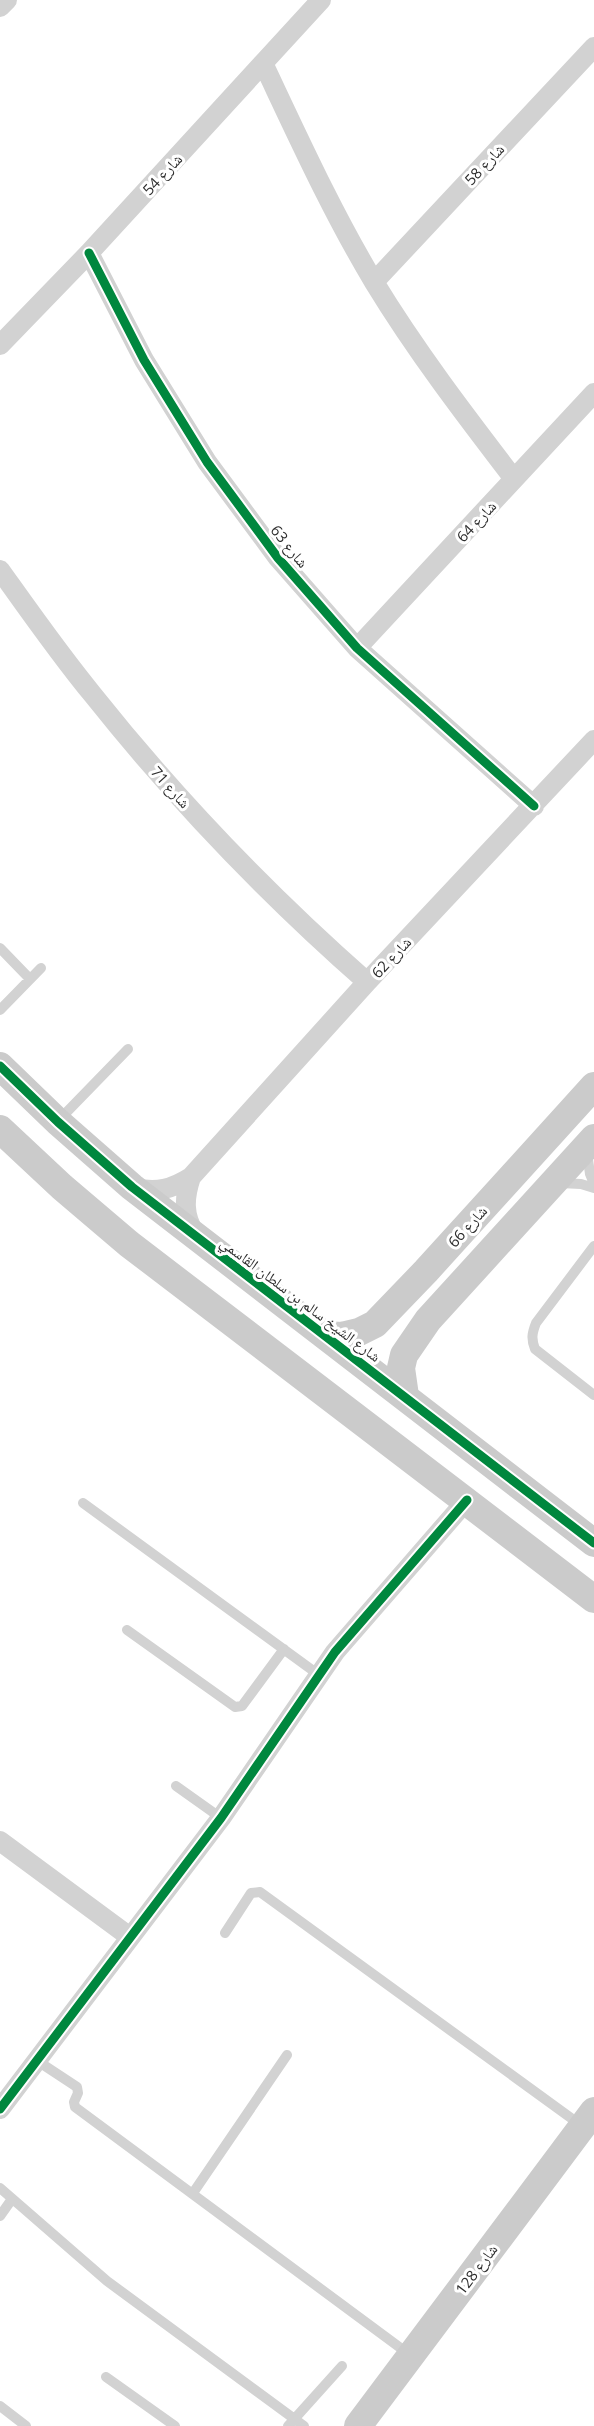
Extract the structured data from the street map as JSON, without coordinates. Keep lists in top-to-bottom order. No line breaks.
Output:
{"streets":{"street":["شارع 58","شارع 54","شارع 64","شارع 63","شارع 71","شارع 62","شارع 66","شارع الشيخ سالم بن سلطان القاسمي","شارع 128"]},"crossings":[["شارع 54","شارع 63"],["شارع 64","شارع 63"],["شارع 63","شارع 62"],["شارع 71","شارع 62"],["شارع 62","شارع الشيخ سالم بن سلطان القاسمي"],["شارع 66","شارع الشيخ سالم بن سلطان القاسمي"]]}
